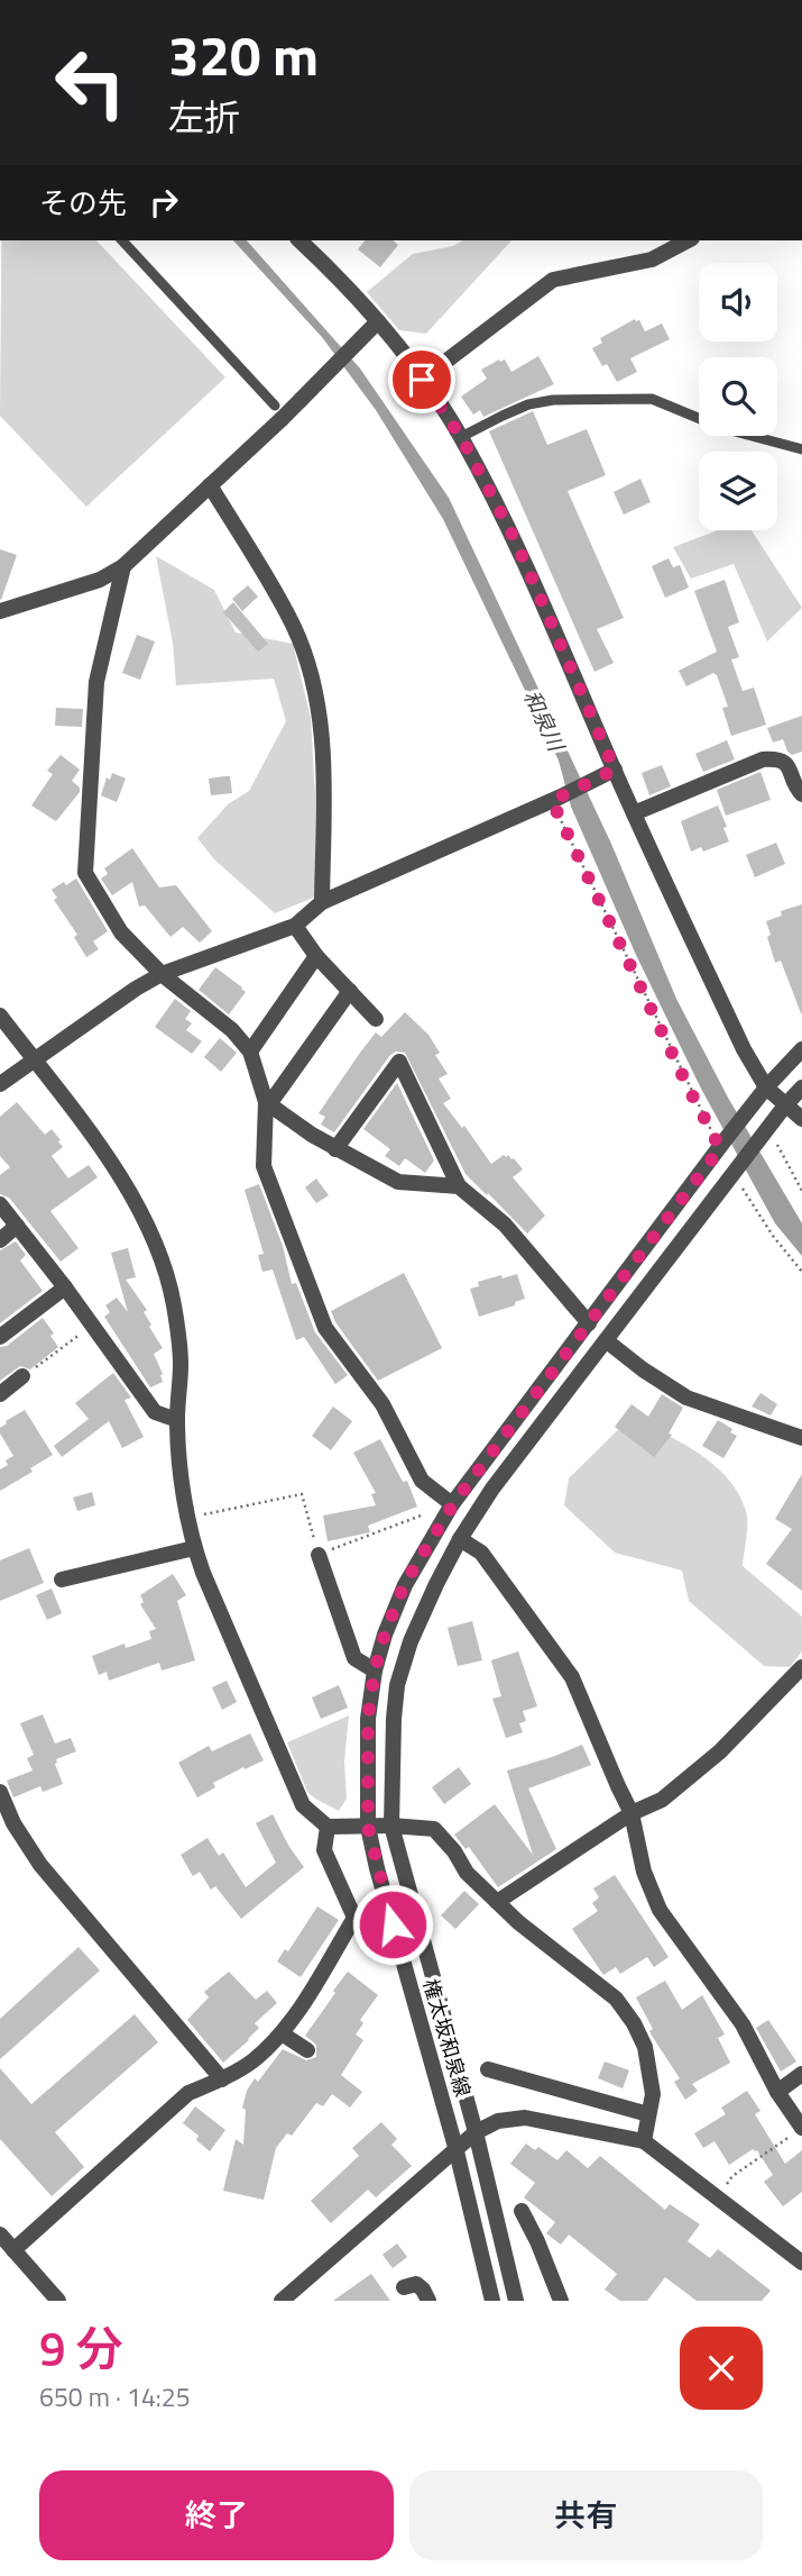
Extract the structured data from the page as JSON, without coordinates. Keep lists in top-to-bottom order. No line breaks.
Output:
{"streets":{"street":["権太坂和泉線"]},"water":["和泉川"],"page":{"turn":["320 m","左折"],"then":"その先","heading":["9 分","650 m · 14:25"],"buttons":["終了","共有"]}}
